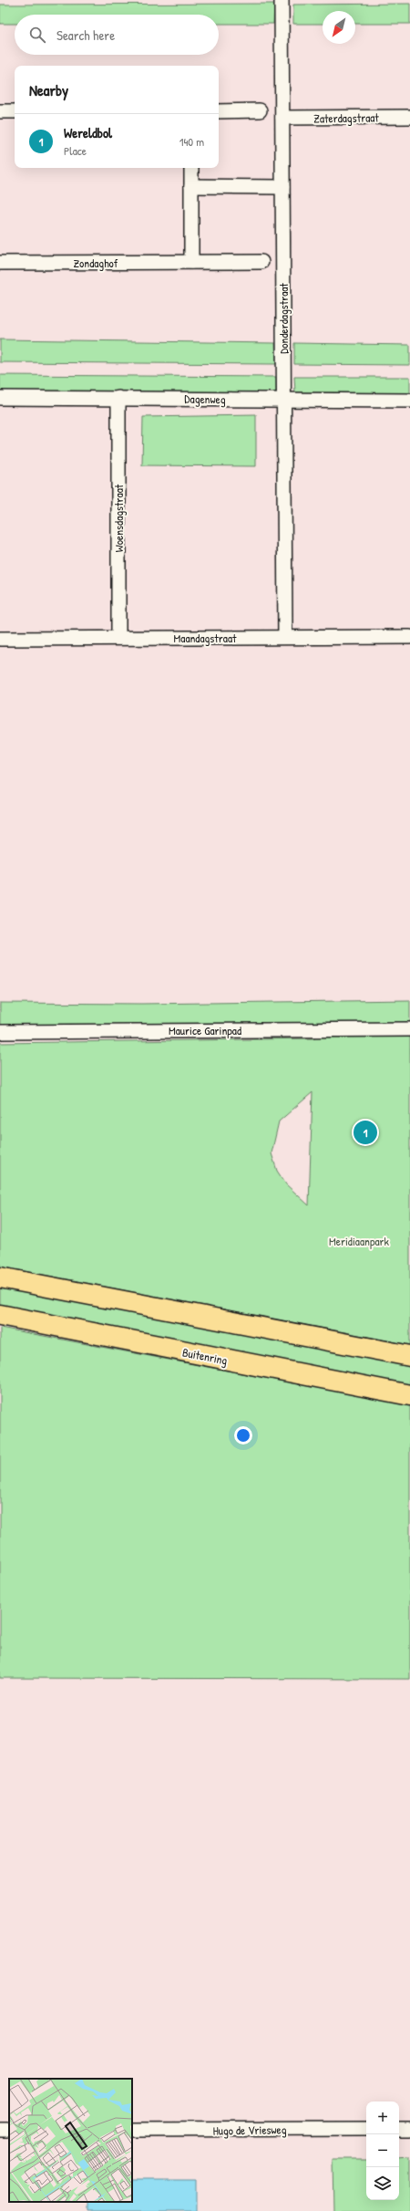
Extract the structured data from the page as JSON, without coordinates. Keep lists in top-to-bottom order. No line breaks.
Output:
{"streets":{"highway":["Buitenring"],"street":["Zaterdagstraat","Zondaghof","Donderdagstraat","Dagenweg","Woensdagstraat","Maandagstraat","Maurice Garinpad","Hugo de Vriesweg"]},"crossings":[["Zaterdagstraat","Donderdagstraat"],["Donderdagstraat","Dagenweg"],["Donderdagstraat","Maandagstraat"],["Dagenweg","Woensdagstraat"],["Woensdagstraat","Maandagstraat"]],"parks":["Meridiaanpark"],"north":"bottom left","page":{"search":"Search here","heading":"Nearby","list":[{"mark":"1","name":"Wereldbol","note":"Place","value":"140 m"}],"pins":"1","map_buttons":["+","−"]}}
